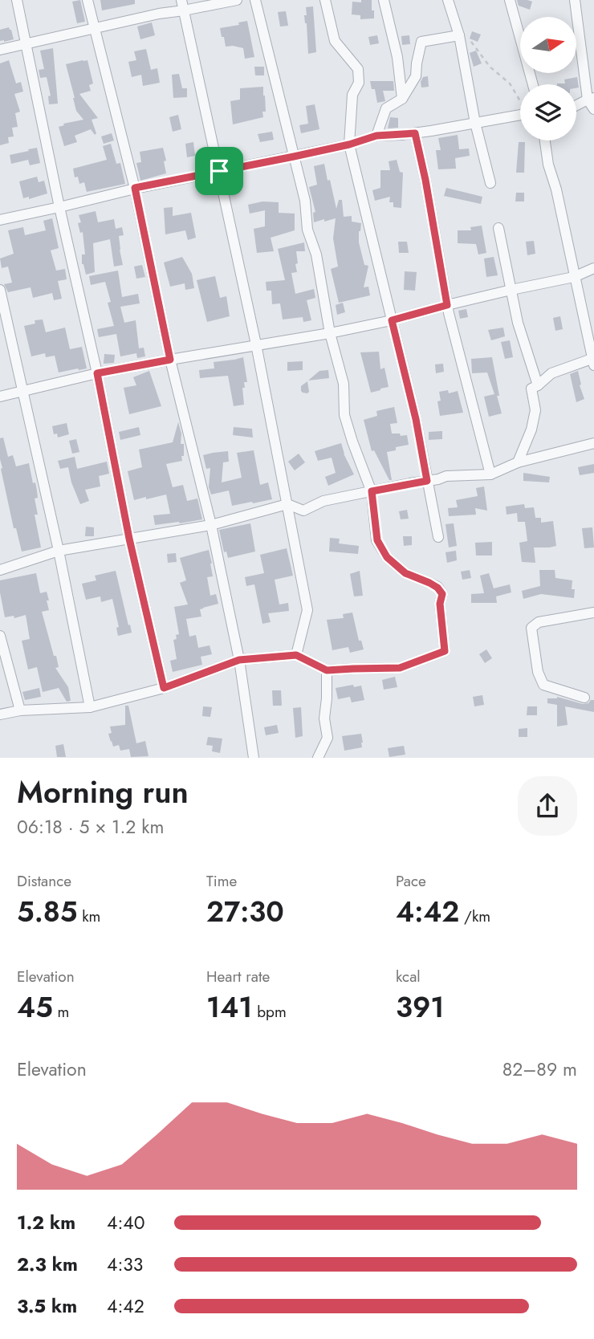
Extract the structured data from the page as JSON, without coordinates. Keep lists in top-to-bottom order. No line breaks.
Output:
{"north":"right","page":{"heading":["Morning run","06:18 · 5 × 1.2 km"],"stats":[["Distance","5.85 km"],["Time","27:30"],["Pace","4:42 /km"],["Elevation","45 m"],["Heart rate","141 bpm"],["kcal","391"]],"chart":["Elevation","82–89 m"],"list":[{"name":"1.2 km","note":"4:40"},{"name":"2.3 km","note":"4:33"},{"name":"3.5 km","note":"4:42"}]}}
